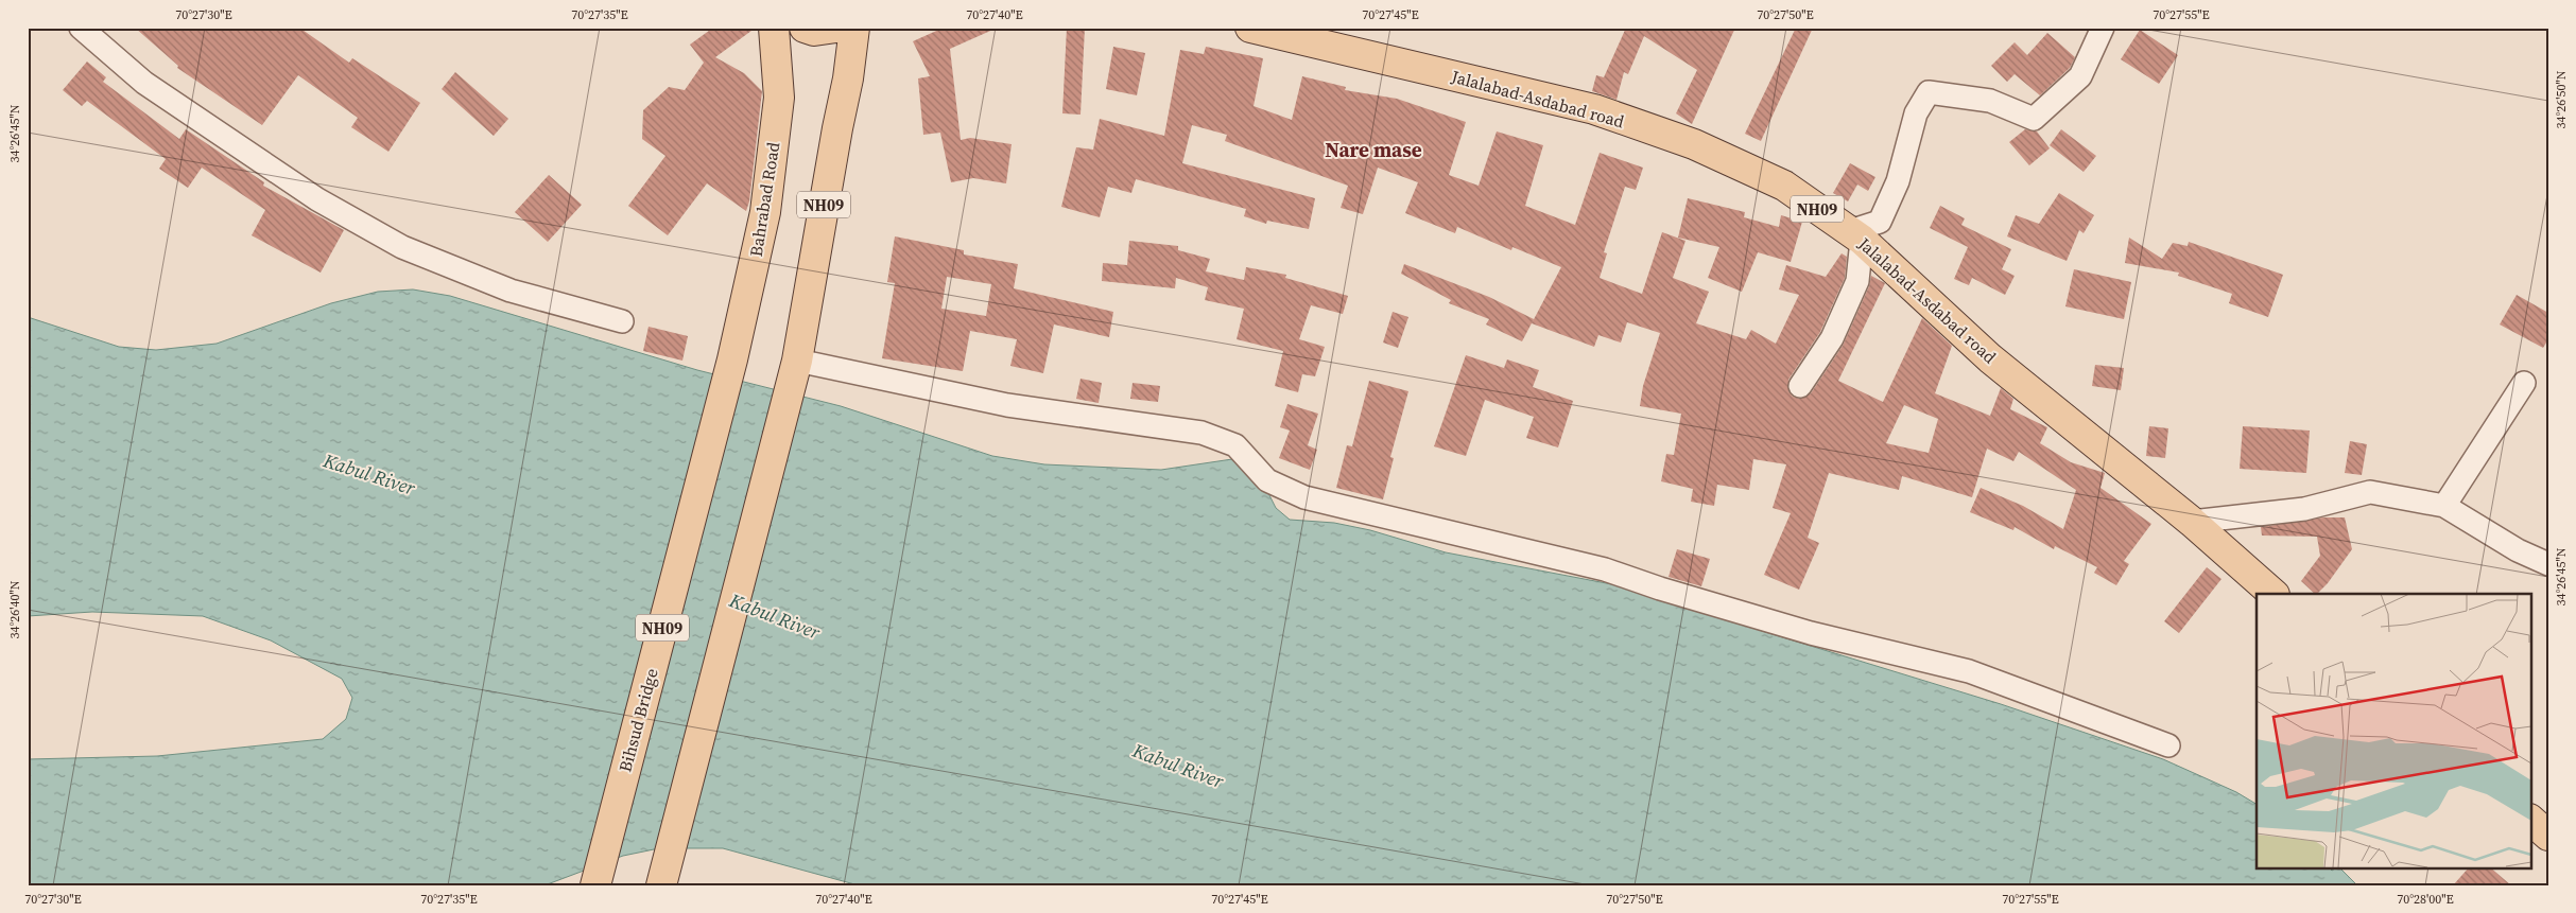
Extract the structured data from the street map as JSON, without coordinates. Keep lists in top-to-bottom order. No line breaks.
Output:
{"streets":{"main road":["Jalalabad-Asdabad road","Bahrabad Road","NH09","Bihsud Bridge"]},"crossings":[["Bahrabad Road","Bihsud Bridge"]],"districts":["Nare mase"],"water":["Kabul River"],"coordinates":["70°27'30\"E","70°27'35\"E","70°27'40\"E","70°27'45\"E","70°27'50\"E","70°27'55\"E","34°26'50\"N","34°26'45\"N","34°26'40\"N","70°28'00\"E"]}
